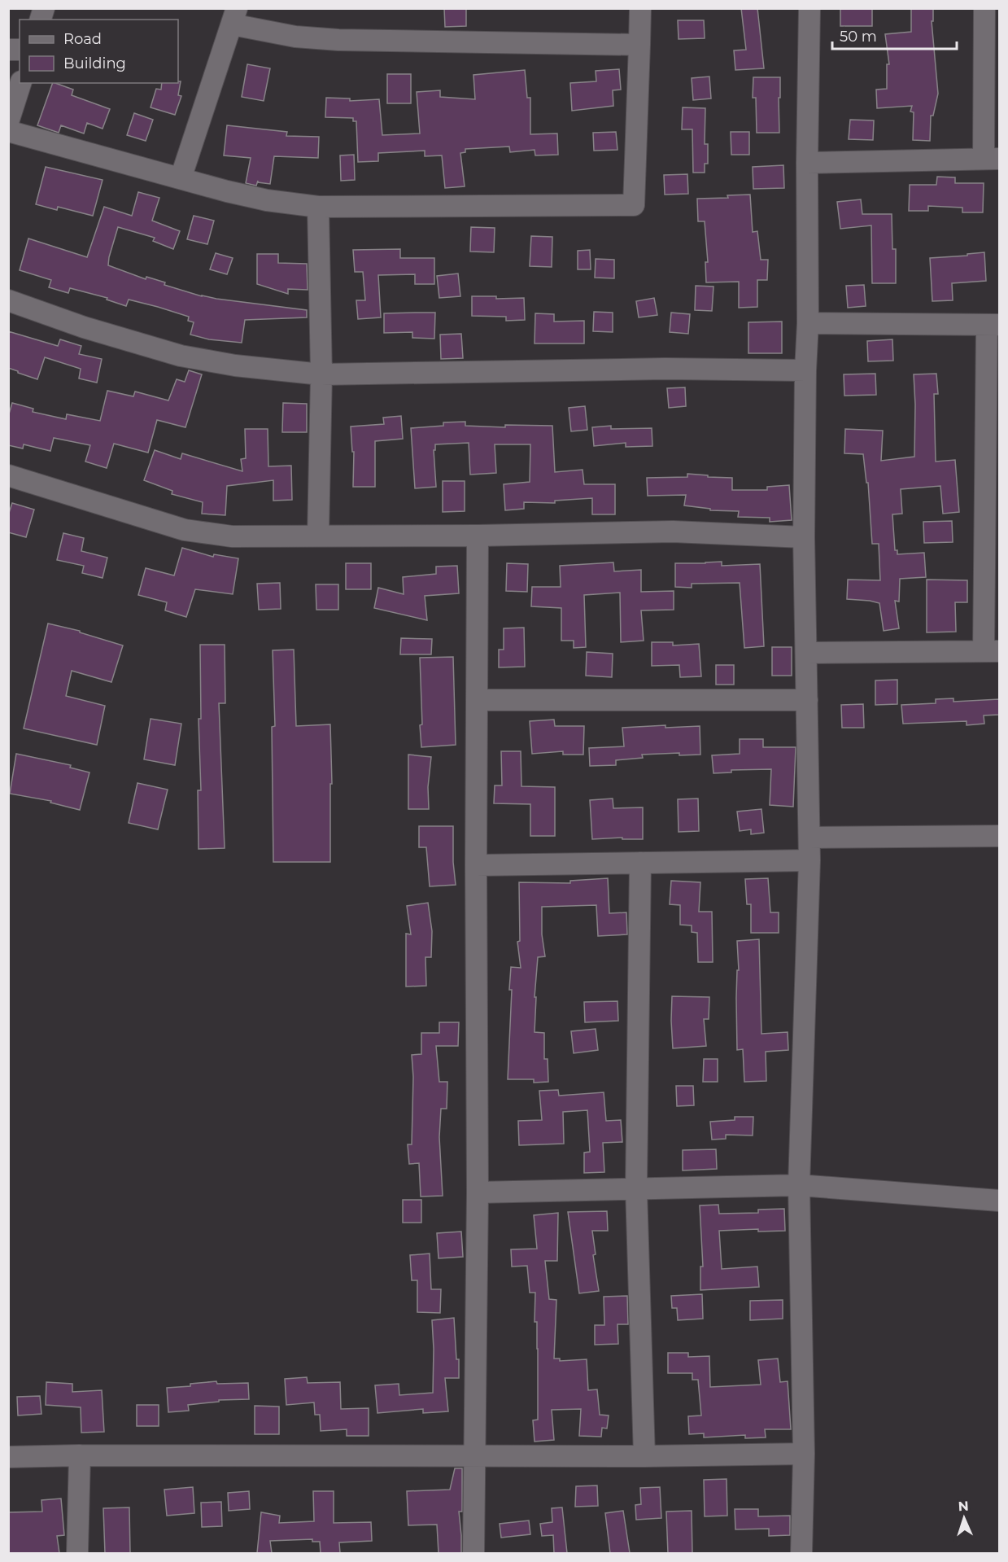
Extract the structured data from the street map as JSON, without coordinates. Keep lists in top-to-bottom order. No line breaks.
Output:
{"legend":["Road","Building"],"scale_bar":"50 m","north":"top"}
